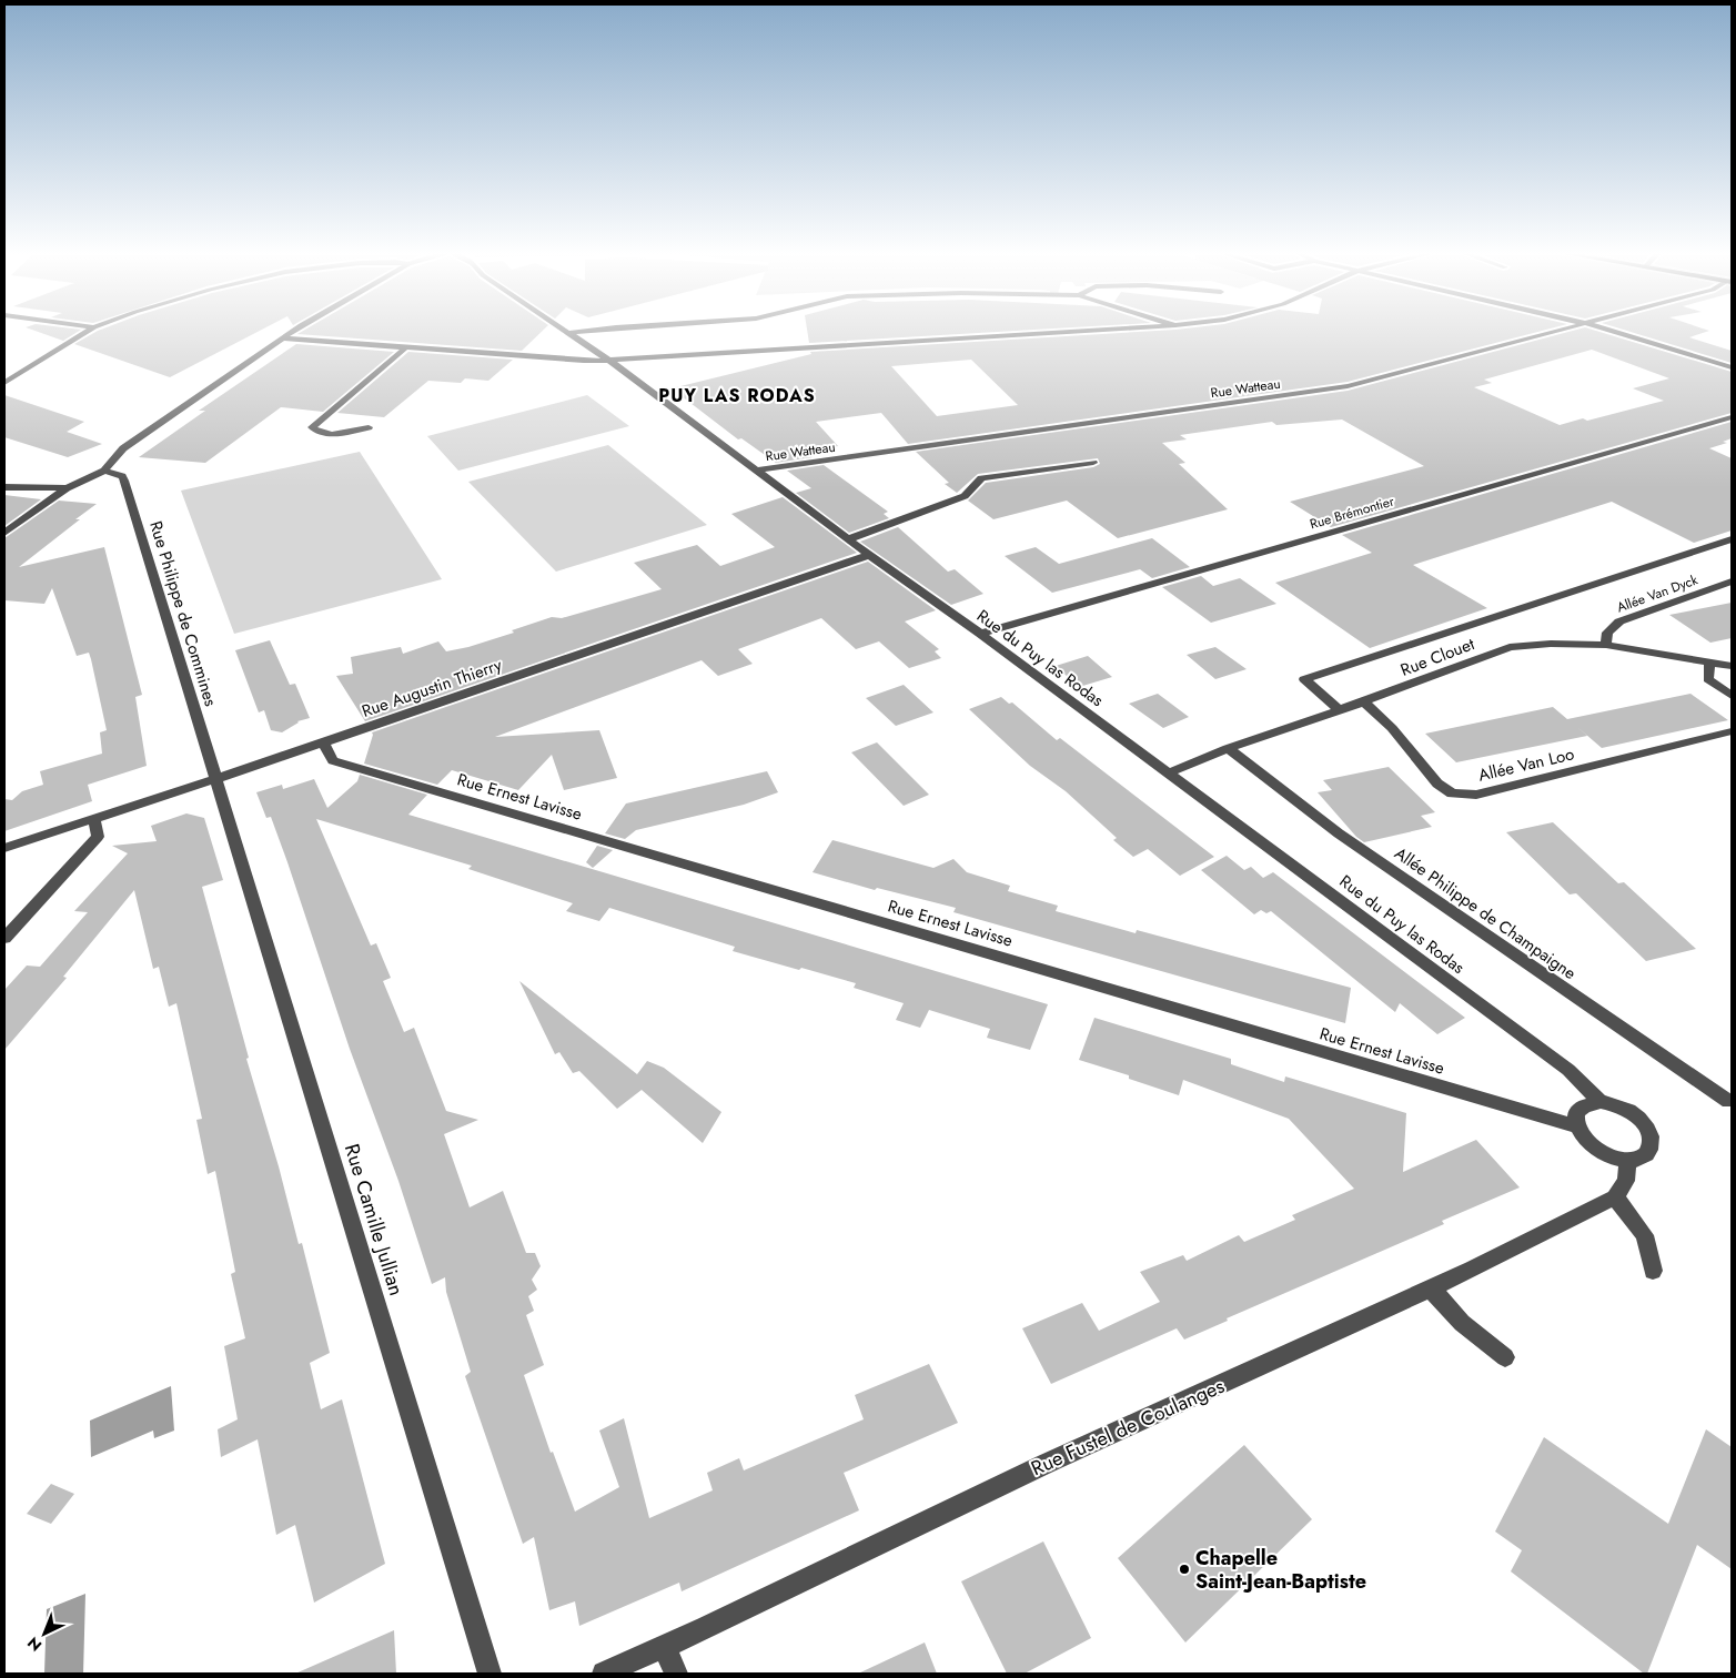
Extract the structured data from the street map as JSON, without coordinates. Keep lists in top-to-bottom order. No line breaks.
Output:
{"streets":{"street":["Rue Watteau","Rue Brémontier","Allée Van Dyck","Rue Philippe de Commines","Rue Clouet","Rue du Puy las Rodas","Rue Augustin Thierry","Allée Van Loo","Rue Ernest Lavisse","Allée Philippe de Champaigne","Rue Camille Jullian","Rue Fustel de Coulanges"]},"crossings":[["Rue Watteau","Rue du Puy las Rodas"],["Rue Brémontier","Rue du Puy las Rodas"],["Allée Van Dyck","Rue Clouet"],["Rue Philippe de Commines","Rue Augustin Thierry"],["Rue Philippe de Commines","Rue Camille Jullian"],["Rue Clouet","Rue du Puy las Rodas"],["Rue Clouet","Allée Van Loo"],["Rue Clouet","Allée Philippe de Champaigne"],["Rue du Puy las Rodas","Rue Augustin Thierry"],["Rue du Puy las Rodas","Rue Ernest Lavisse"],["Rue Augustin Thierry","Rue Ernest Lavisse"],["Rue Augustin Thierry","Rue Camille Jullian"]],"districts":["PUY LAS RODAS"],"places":["Chapelle Saint-Jean-Baptiste"],"north":"bottom left"}
